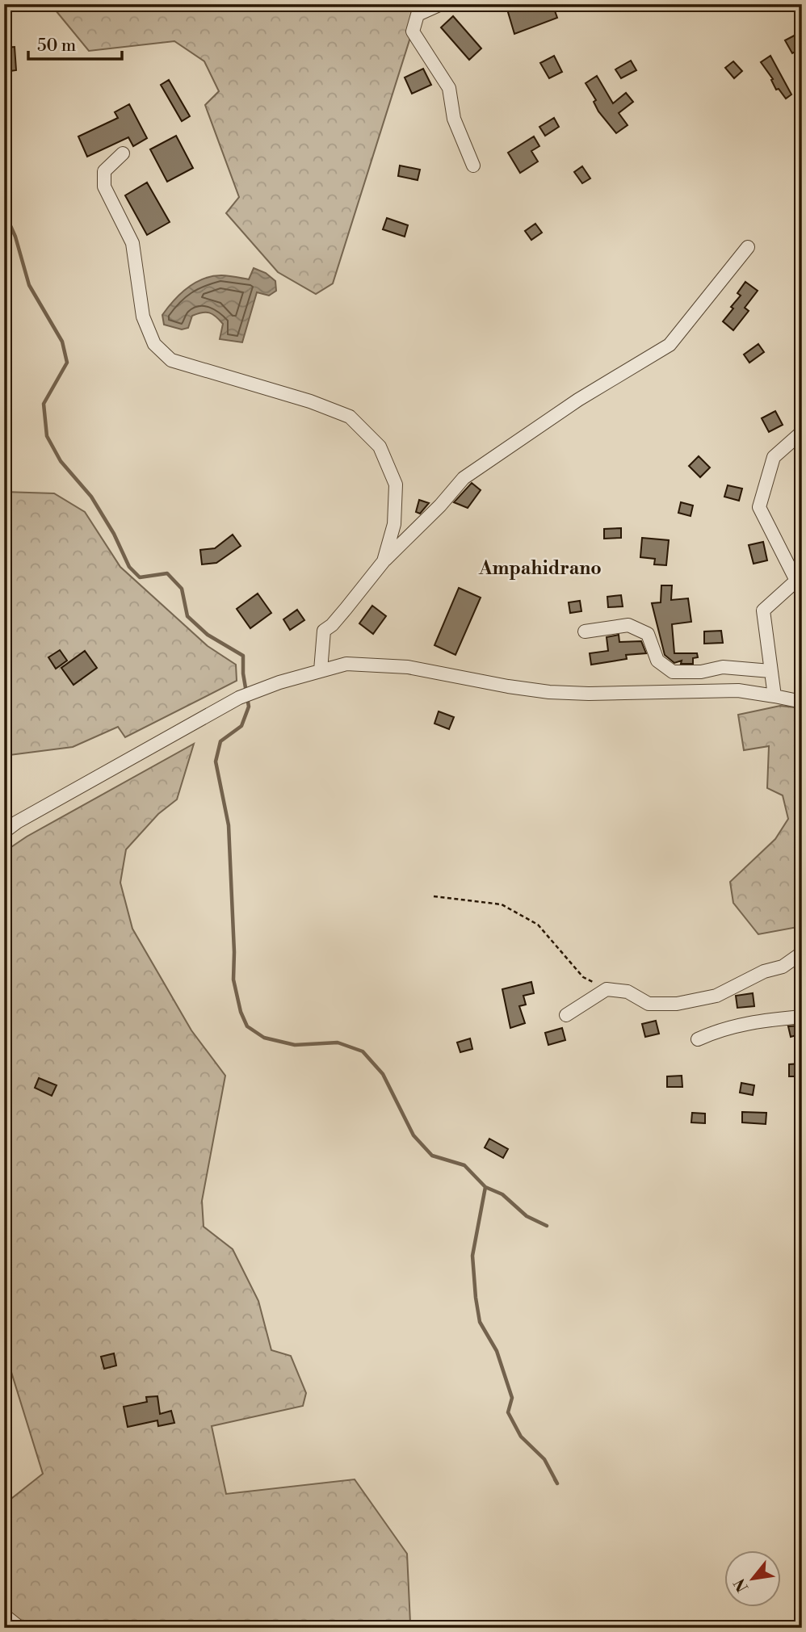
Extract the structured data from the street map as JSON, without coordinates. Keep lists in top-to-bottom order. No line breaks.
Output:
{"districts":["Ampahidrano"],"scale_bar":"50 m","north":"bottom left"}
